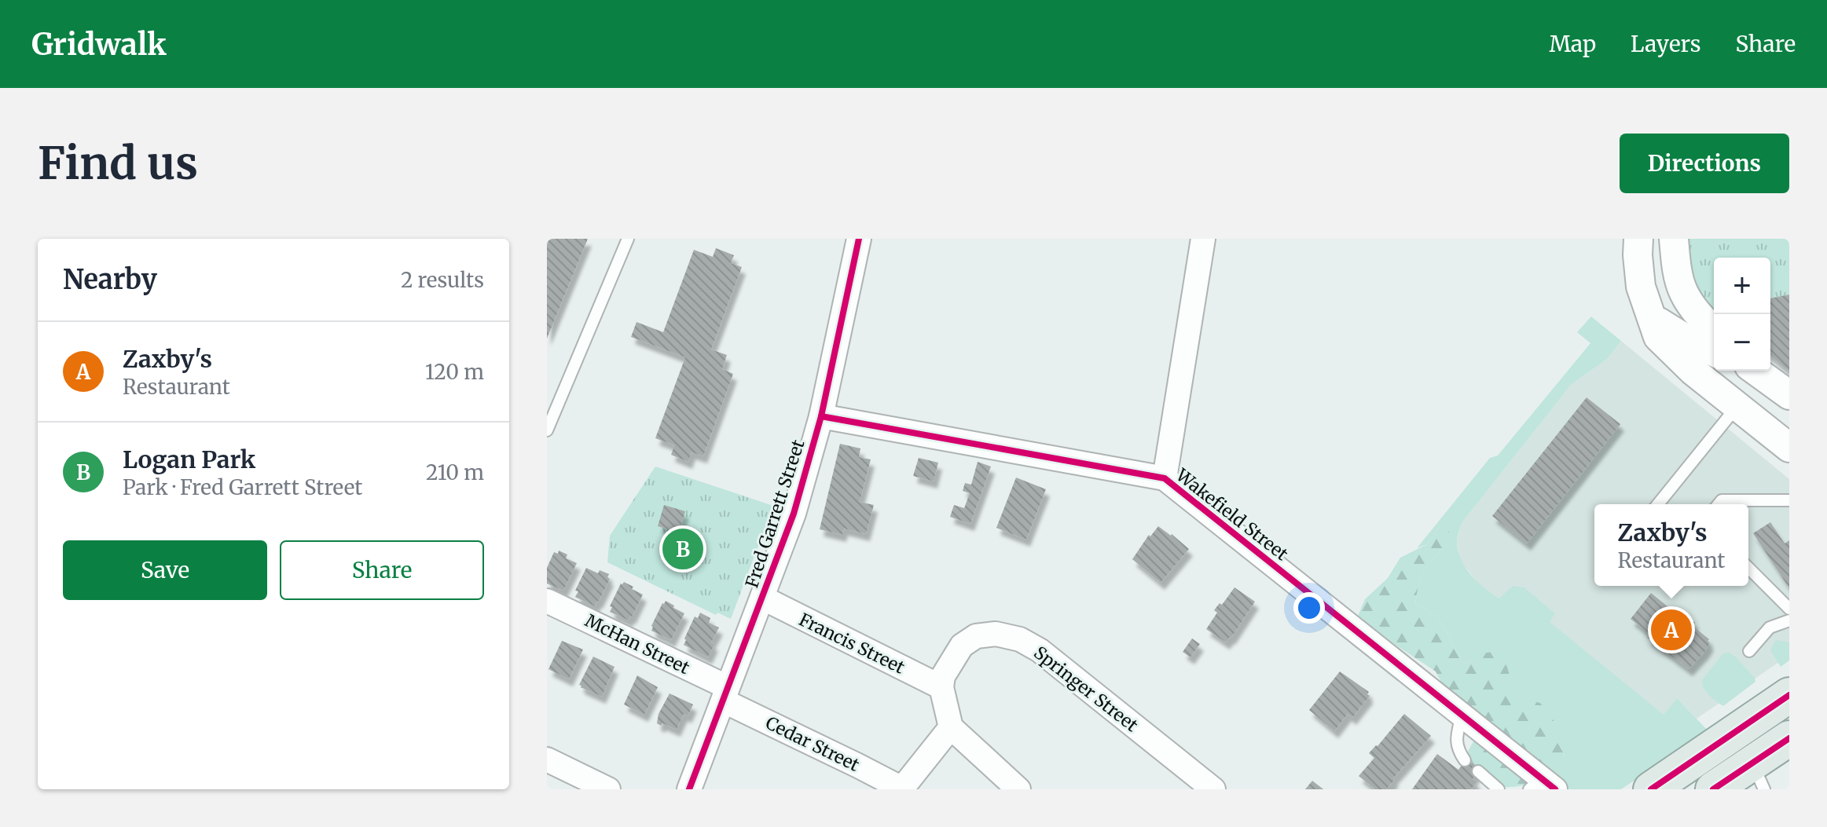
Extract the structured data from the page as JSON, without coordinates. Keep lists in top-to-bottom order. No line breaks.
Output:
{"streets":{"street":["Fred Garrett Street","Wakefield Street","Francis Street","McHan Street","Springer Street","Cedar Street"]},"crossings":[["Fred Garrett Street","Wakefield Street"],["Fred Garrett Street","Francis Street"],["Fred Garrett Street","McHan Street"],["Fred Garrett Street","Cedar Street"],["Francis Street","Springer Street"],["McHan Street","Cedar Street"]],"page":{"header":"Gridwalk","nav":["Map","Layers","Share"],"buttons":["Directions",["Save","Share"]],"title":"Find us","heading":["Nearby","2 results"],"map_buttons":["+","−"],"list":[{"mark":"A","name":"Zaxby's","note":"Restaurant","value":"120 m"},{"mark":"B","name":"Logan Park","note":"Park · Fred Garrett Street","value":"210 m"}],"popup":["Zaxby's","Restaurant"],"pins":["B","A"]}}
